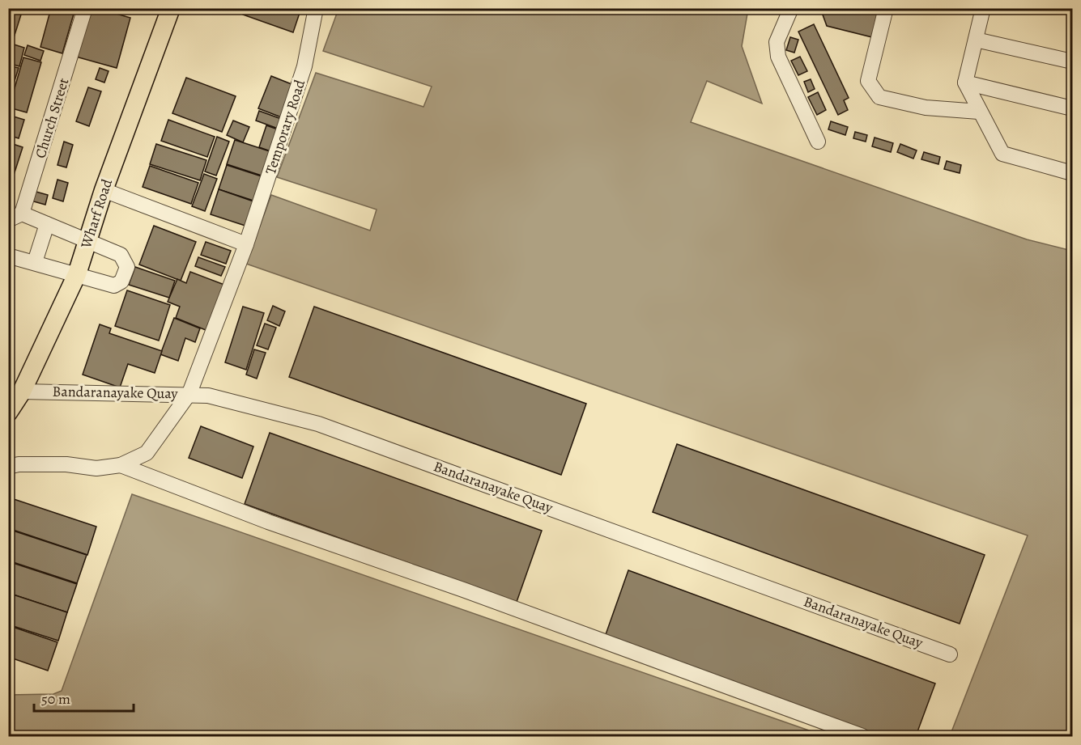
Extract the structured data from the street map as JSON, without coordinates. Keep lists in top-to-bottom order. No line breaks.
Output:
{"streets":{"main road":["Wharf Road"],"lane":["Church Street","Temporary Road","Bandaranayake Quay"]},"crossings":[["Temporary Road","Bandaranayake Quay"],["Wharf Road","Bandaranayake Quay"]],"scale_bar":"50 m"}
